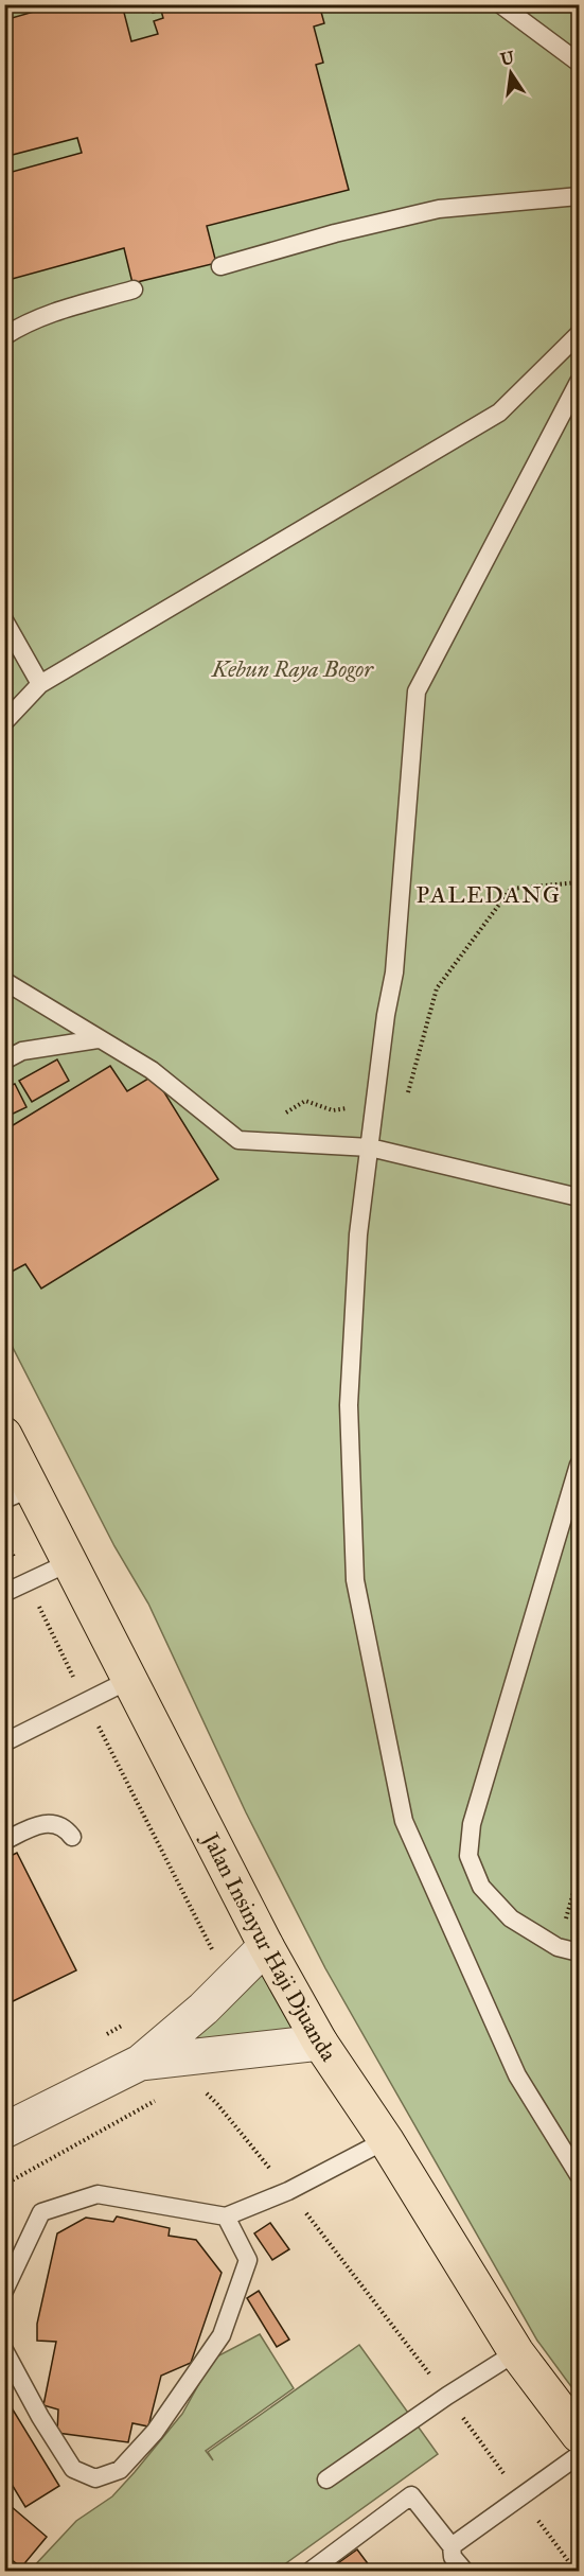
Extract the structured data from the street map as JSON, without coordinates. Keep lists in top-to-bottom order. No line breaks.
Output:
{"streets":{"main road":["Jalan Insinyur Haji Djuanda"]},"districts":["PALEDANG"],"parks":["Kebun Raya Bogor"],"north":"top"}
